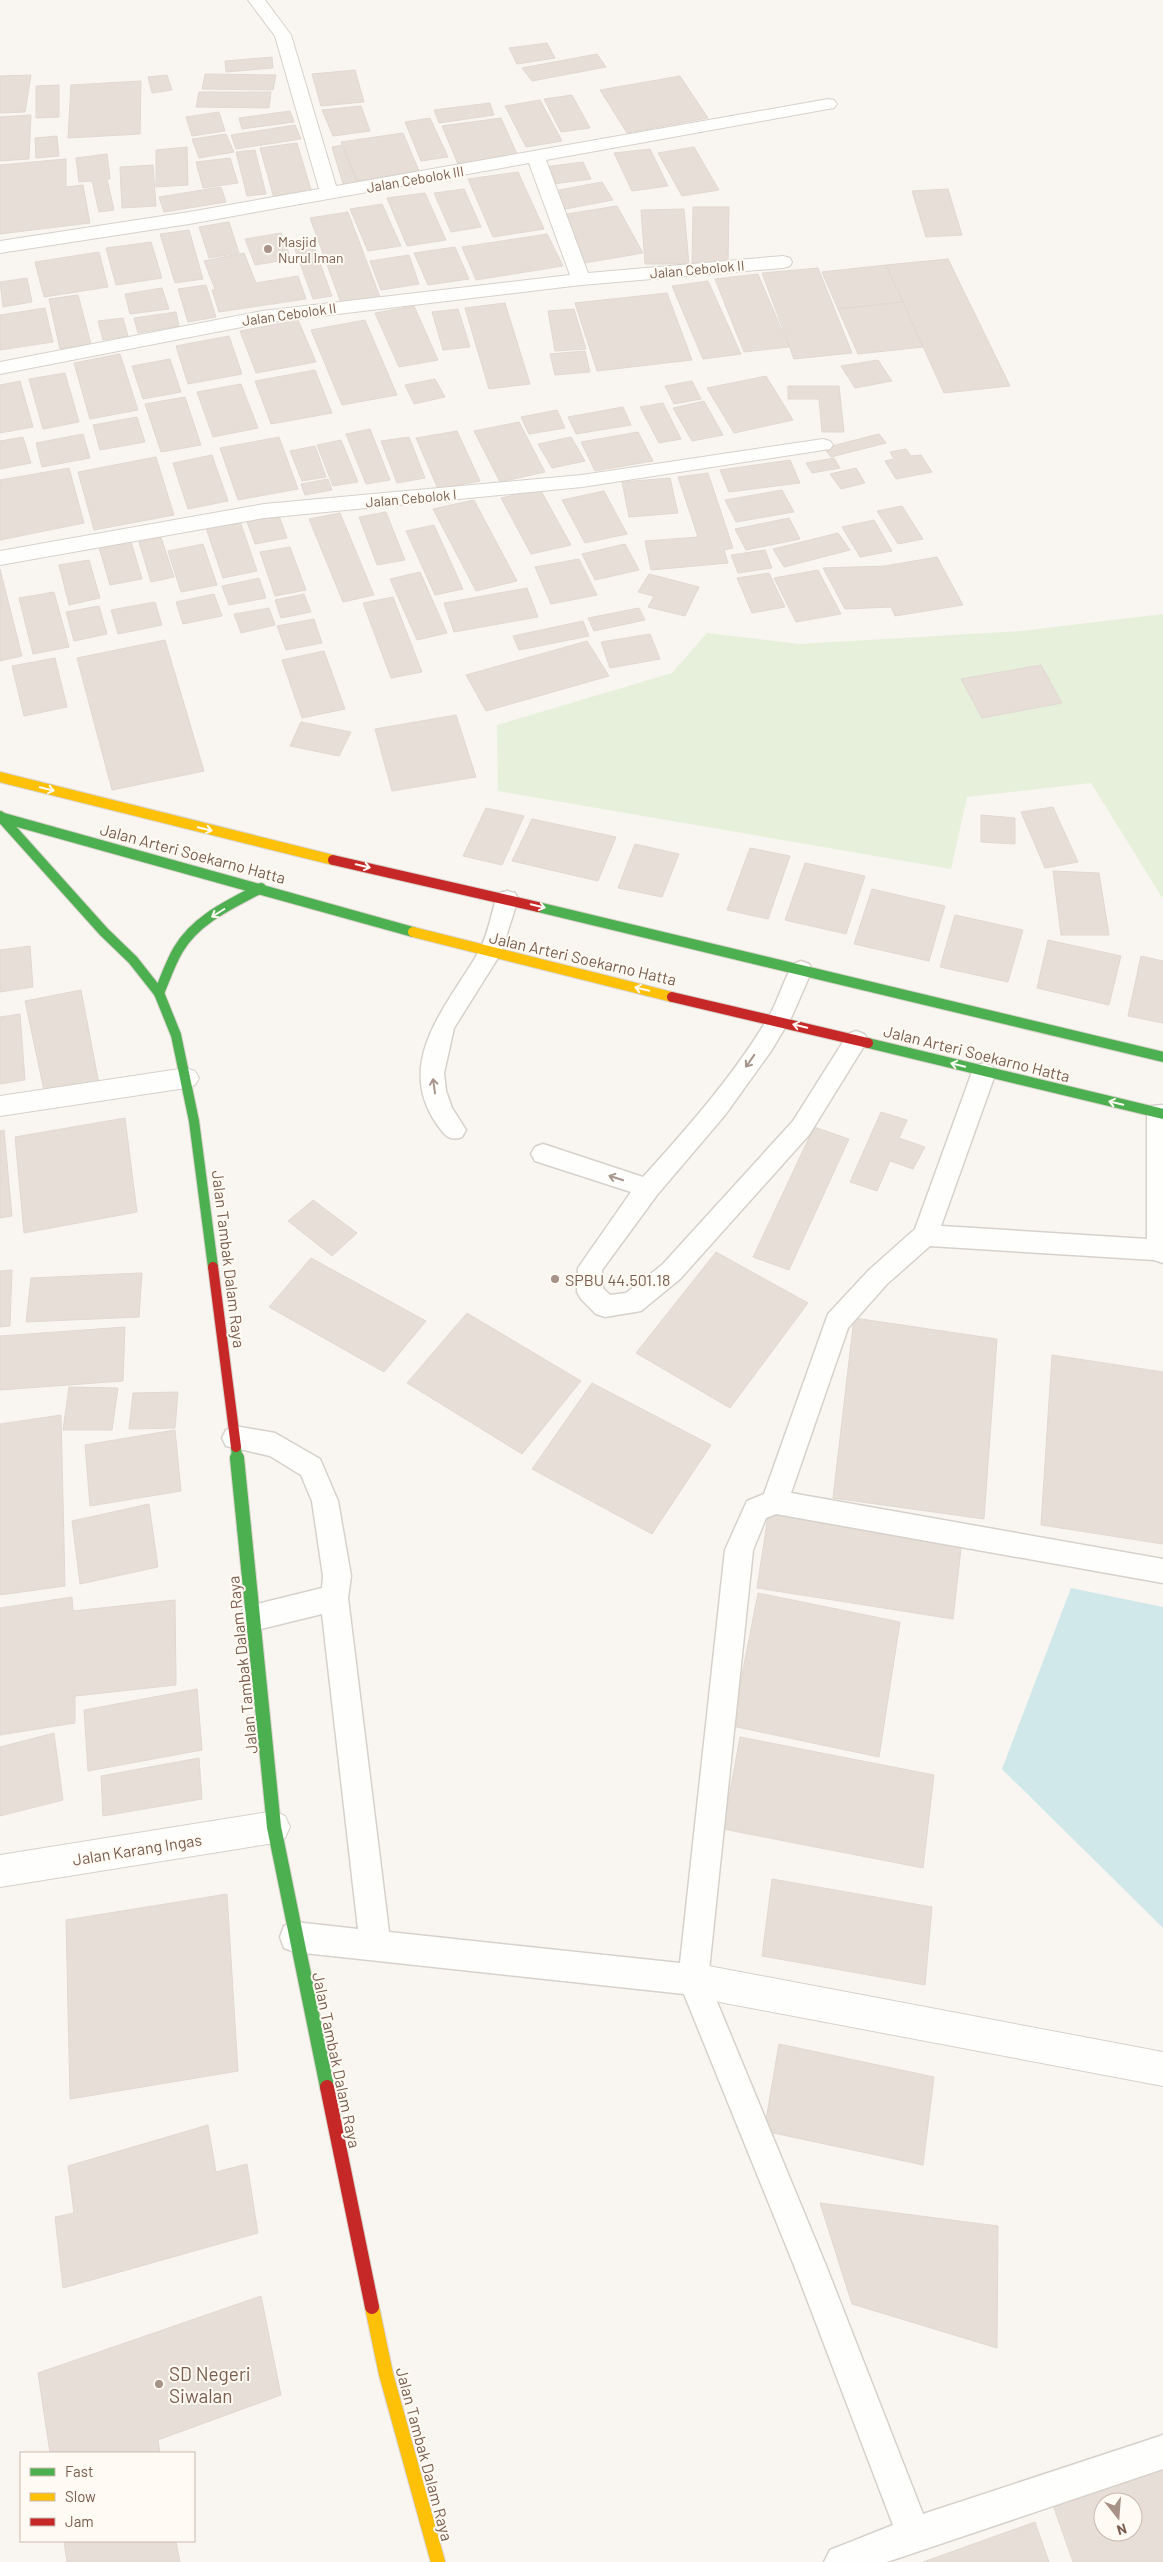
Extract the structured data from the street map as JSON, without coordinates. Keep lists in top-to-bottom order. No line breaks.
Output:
{"streets":{"main road":["Jalan Arteri Soekarno Hatta","Jalan Tambak Dalam Raya"],"street":["Jalan Cebolok III","Jalan Cebolok II","Jalan Cebolok I","Jalan Karang Ingas"]},"crossings":[["Jalan Arteri Soekarno Hatta","Jalan Tambak Dalam Raya"],["Jalan Tambak Dalam Raya","Jalan Karang Ingas"]],"places":["Masjid Nurul Iman","SPBU 44.501.18","SD Negeri Siwalan"],"legend":["Fast","Slow","Jam"],"north":"bottom"}
